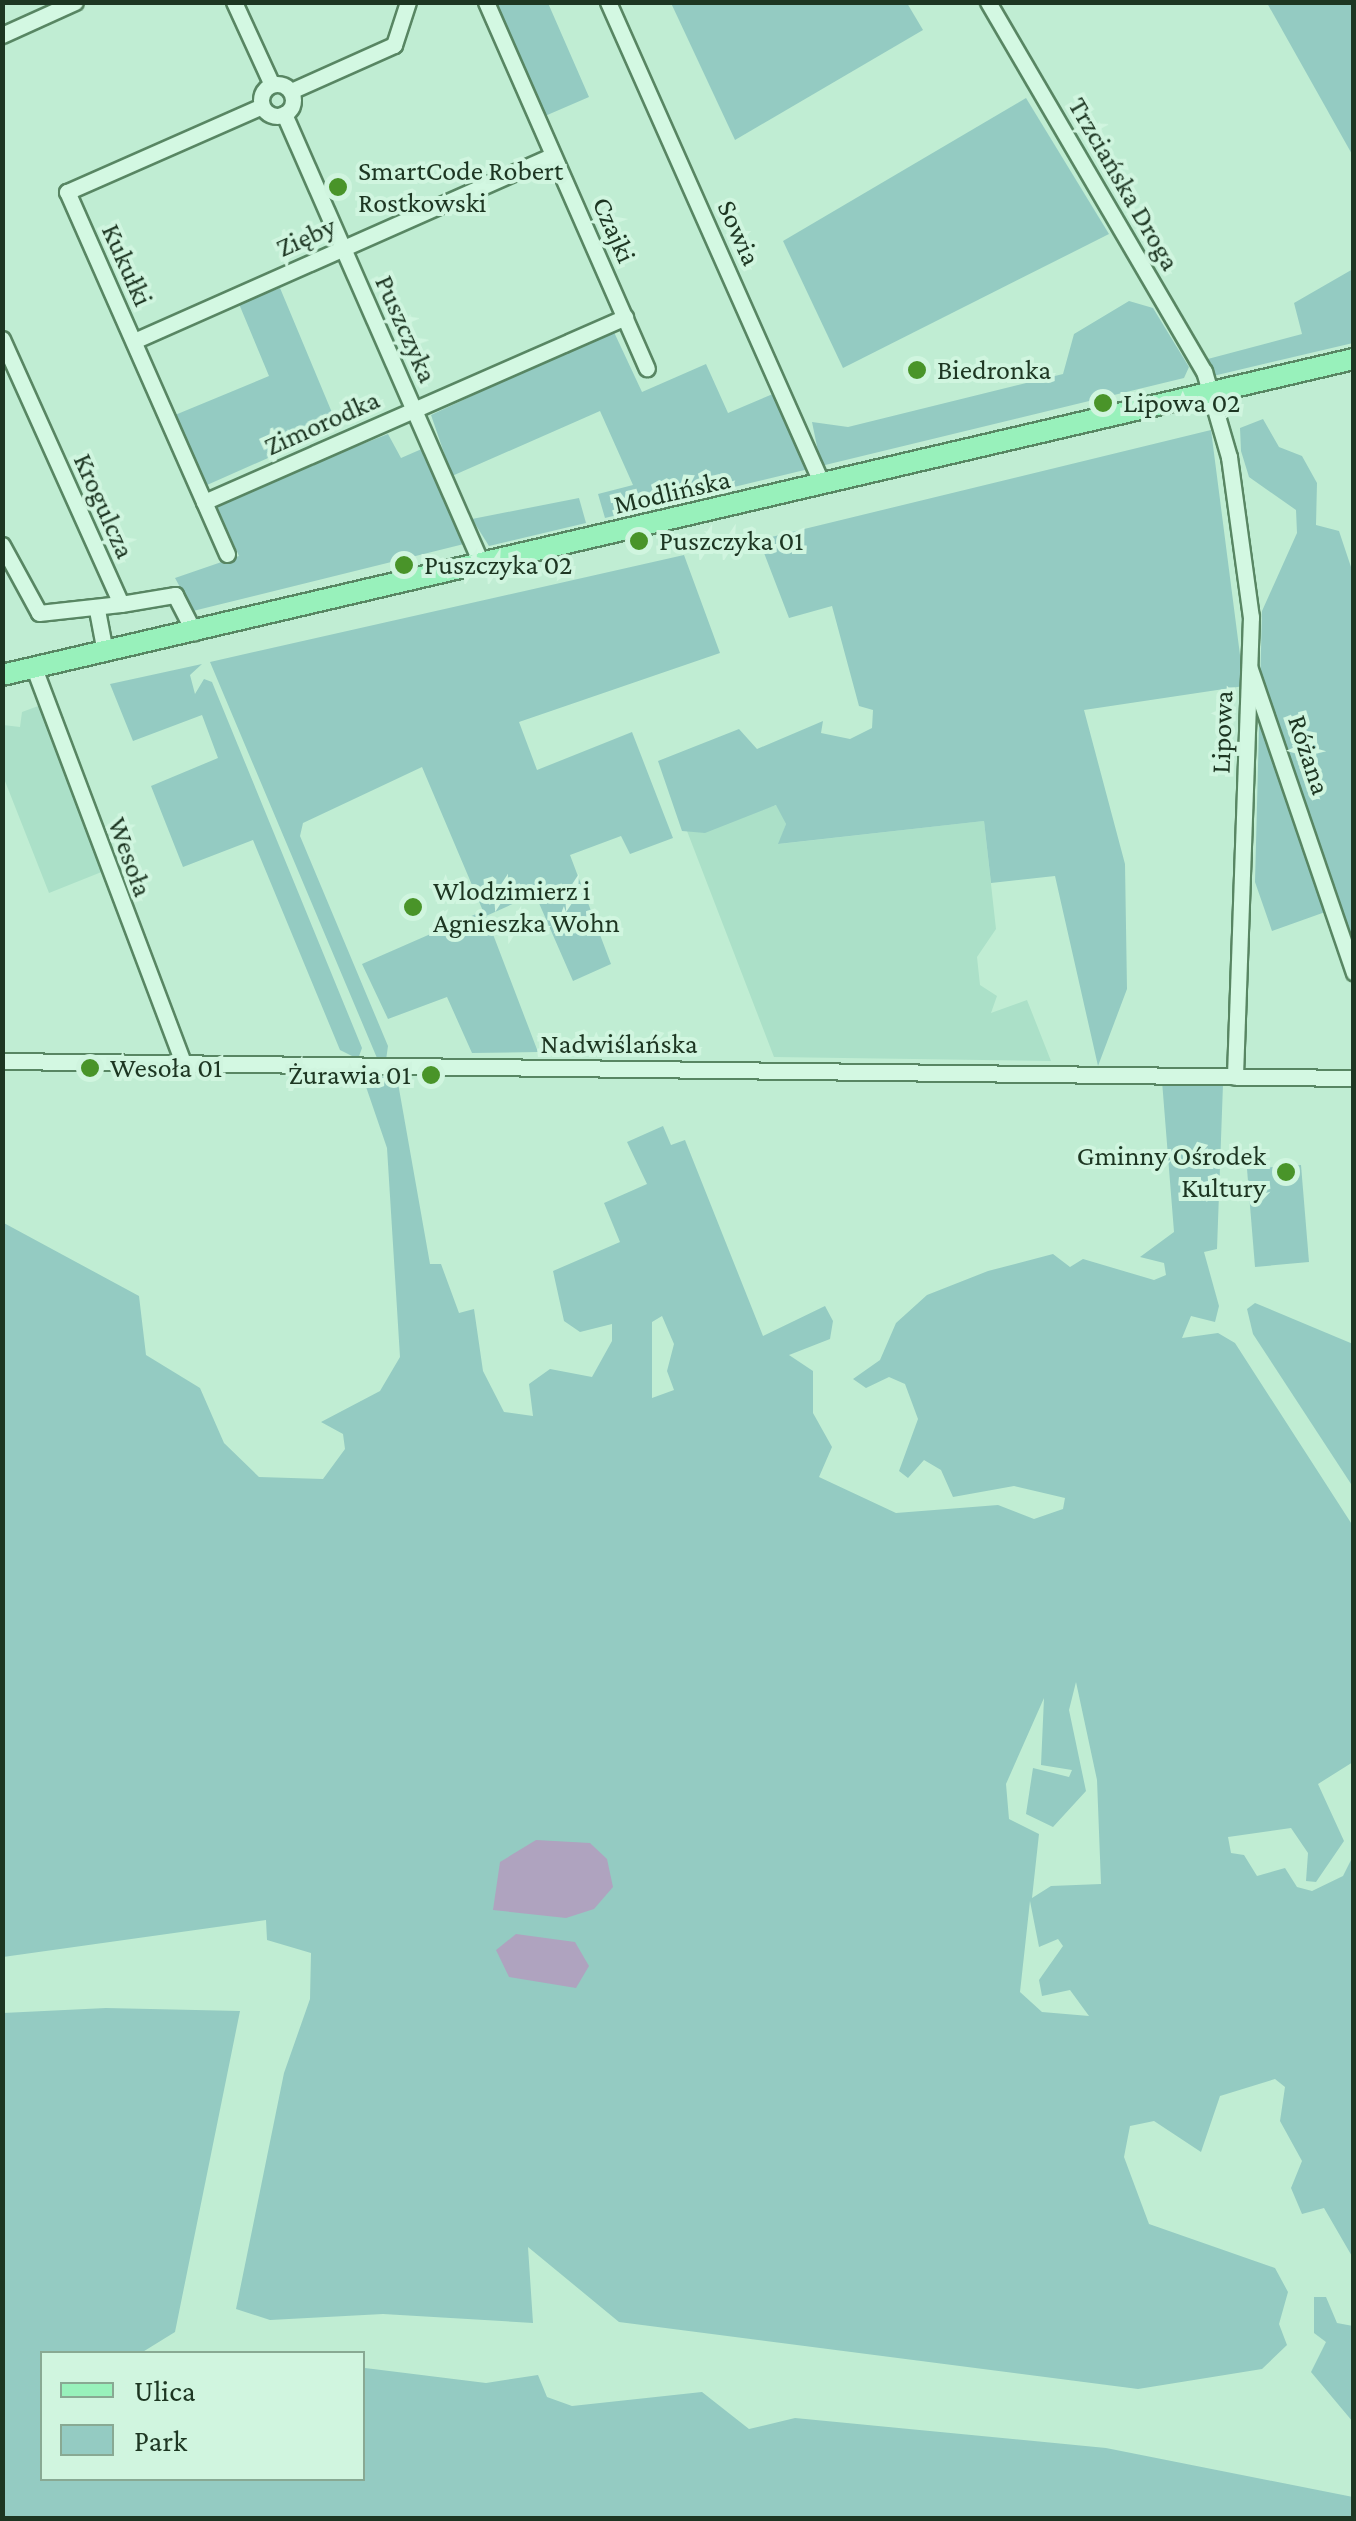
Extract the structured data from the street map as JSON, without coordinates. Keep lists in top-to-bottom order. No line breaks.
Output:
{"streets":{"main road":["Modlińska"],"street":["Trzciańska Droga","Czajki","Sowia","Zięby","Kukułki","Puszczyka","Zimorodka","Krogulcza","Lipowa","Różana","Wesoła","Nadwiślańska"]},"crossings":[["Trzciańska Droga","Modlińska"],["Trzciańska Droga","Lipowa"],["Czajki","Zięby"],["Czajki","Zimorodka"],["Sowia","Modlińska"],["Zięby","Kukułki"],["Zięby","Puszczyka"],["Kukułki","Zimorodka"],["Puszczyka","Zimorodka"],["Puszczyka","Modlińska"],["Modlińska","Lipowa"],["Modlińska","Wesoła"],["Lipowa","Różana"],["Lipowa","Nadwiślańska"],["Wesoła","Nadwiślańska"]],"places":["SmartCode Robert Rostkowski","Biedronka","Lipowa 02","Puszczyka 01","Puszczyka 02","Wlodzimierz i Agnieszka Wohn","Wesoła 01","Żurawia 01","Gminny Ośrodek Kultury"],"legend":["Ulica","Park"]}
